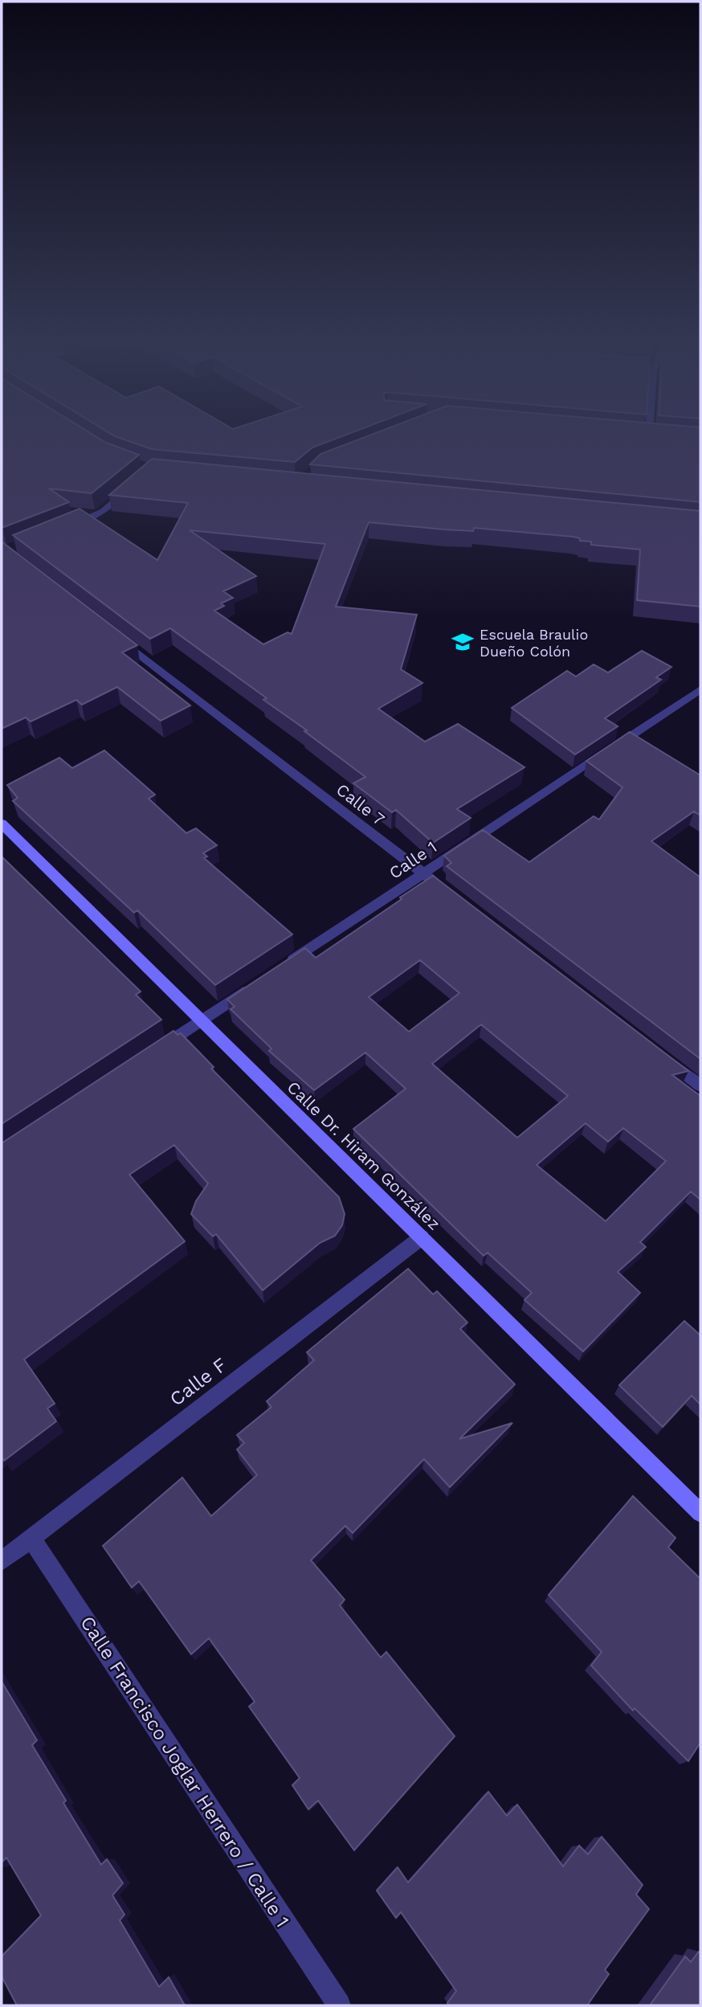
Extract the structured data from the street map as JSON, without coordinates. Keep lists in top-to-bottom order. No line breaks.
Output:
{"streets":{"street":["Calle 7","Calle 1","Calle Dr. Hiram González","Calle F","Calle Francisco Joglar Herrero / Calle 1"]},"crossings":[["Calle 7","Calle 1"],["Calle Dr. Hiram González","Calle F"],["Calle F","Calle Francisco Joglar Herrero / Calle 1"]],"places":{"school or university":["Escuela Braulio Dueño Colón"]}}
